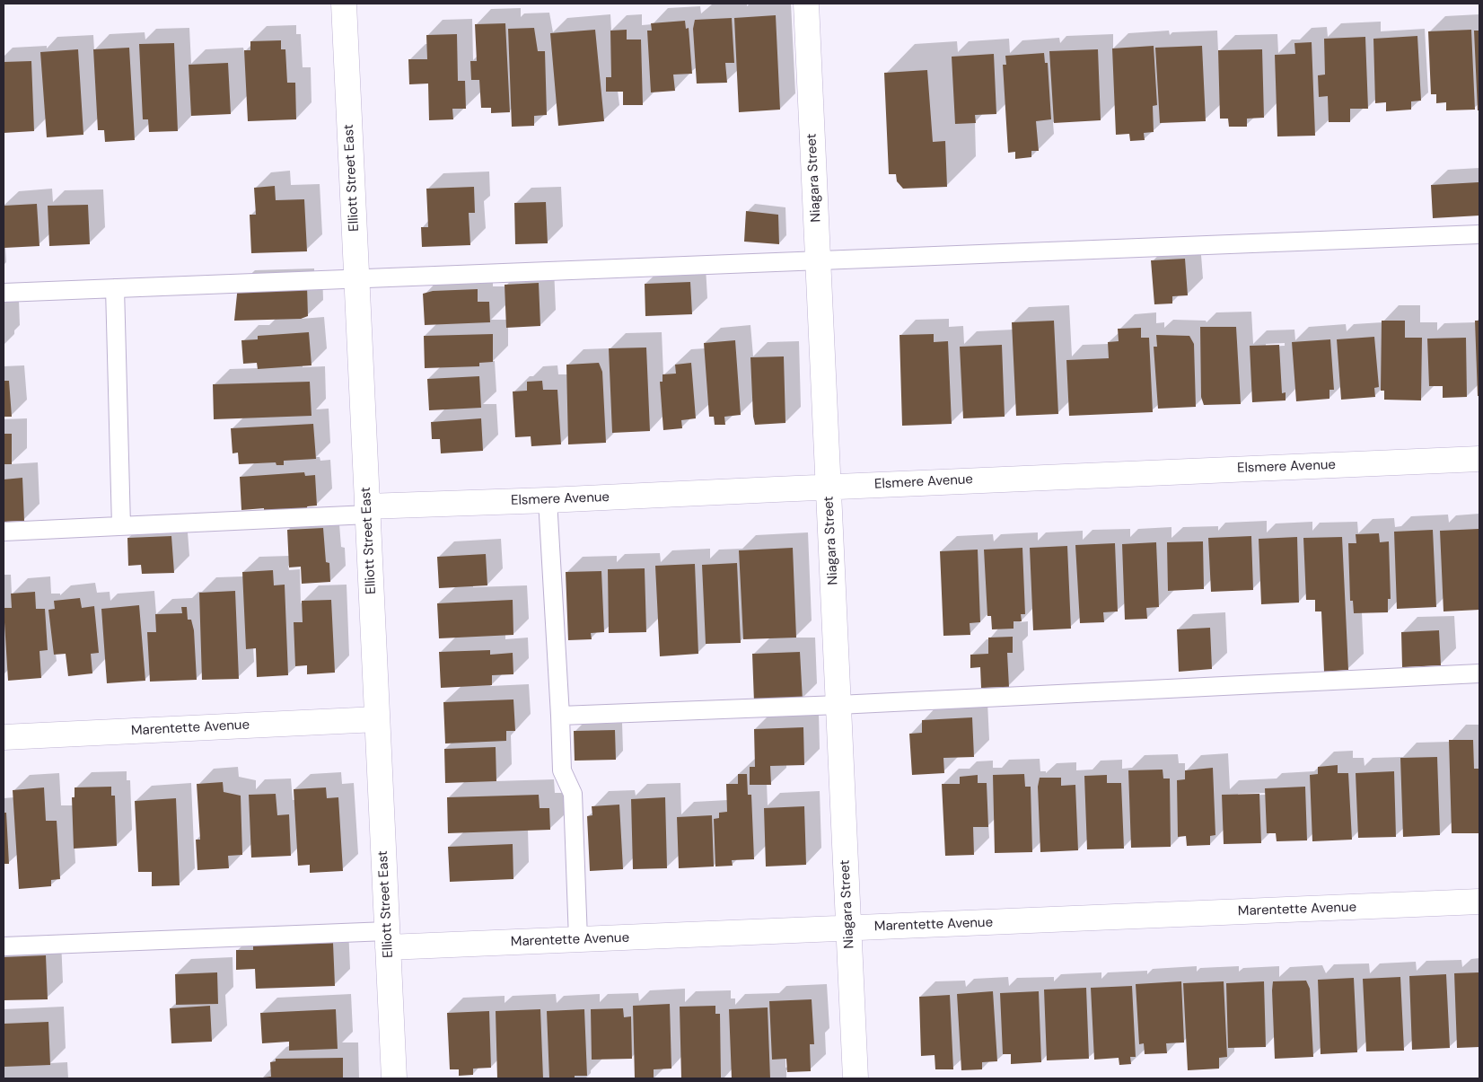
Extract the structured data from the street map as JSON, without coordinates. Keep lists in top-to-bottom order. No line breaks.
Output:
{"streets":{"street":["Elliott Street East","Niagara Street","Elsmere Avenue","Marentette Avenue"]},"crossings":[["Elliott Street East","Elsmere Avenue"],["Elliott Street East","Marentette Avenue"],["Niagara Street","Elsmere Avenue"],["Niagara Street","Marentette Avenue"]]}
